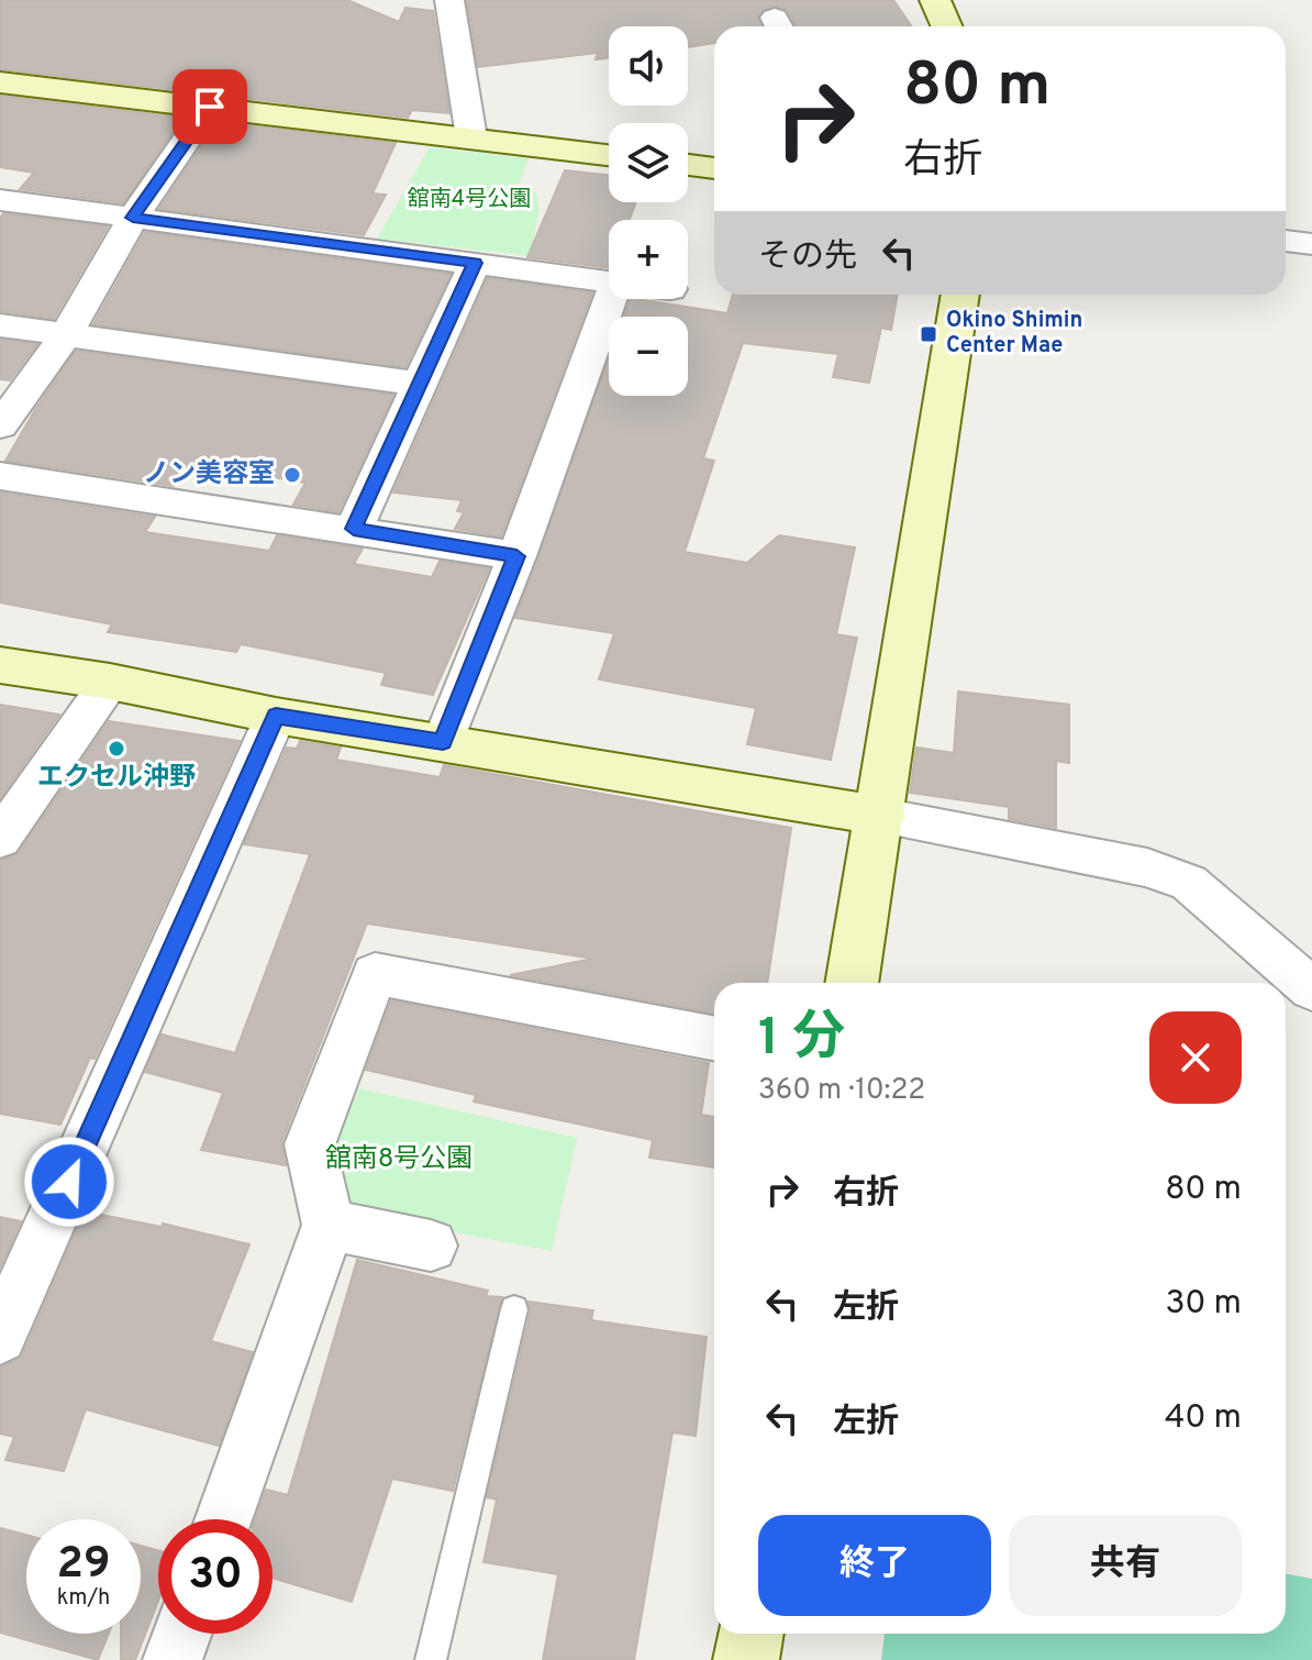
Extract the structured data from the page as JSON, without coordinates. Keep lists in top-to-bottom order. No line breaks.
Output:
{"parks":["舘南4号公園","舘南8号公園"],"places":{"transit":["Okino Shimin Center Mae"],"other":["ノン美容室","エクセル沖野"]},"page":{"map_buttons":["+","−"],"turn":["80 m","右折"],"then":"その先","heading":["1 分","360 m · 10:22"],"list":[{"name":"右折","value":"80 m"},{"name":"左折","value":"30 m"},{"name":"左折","value":"40 m"}],"buttons":["終了","共有"],"speed":"29 km/h","limit":"30"}}
